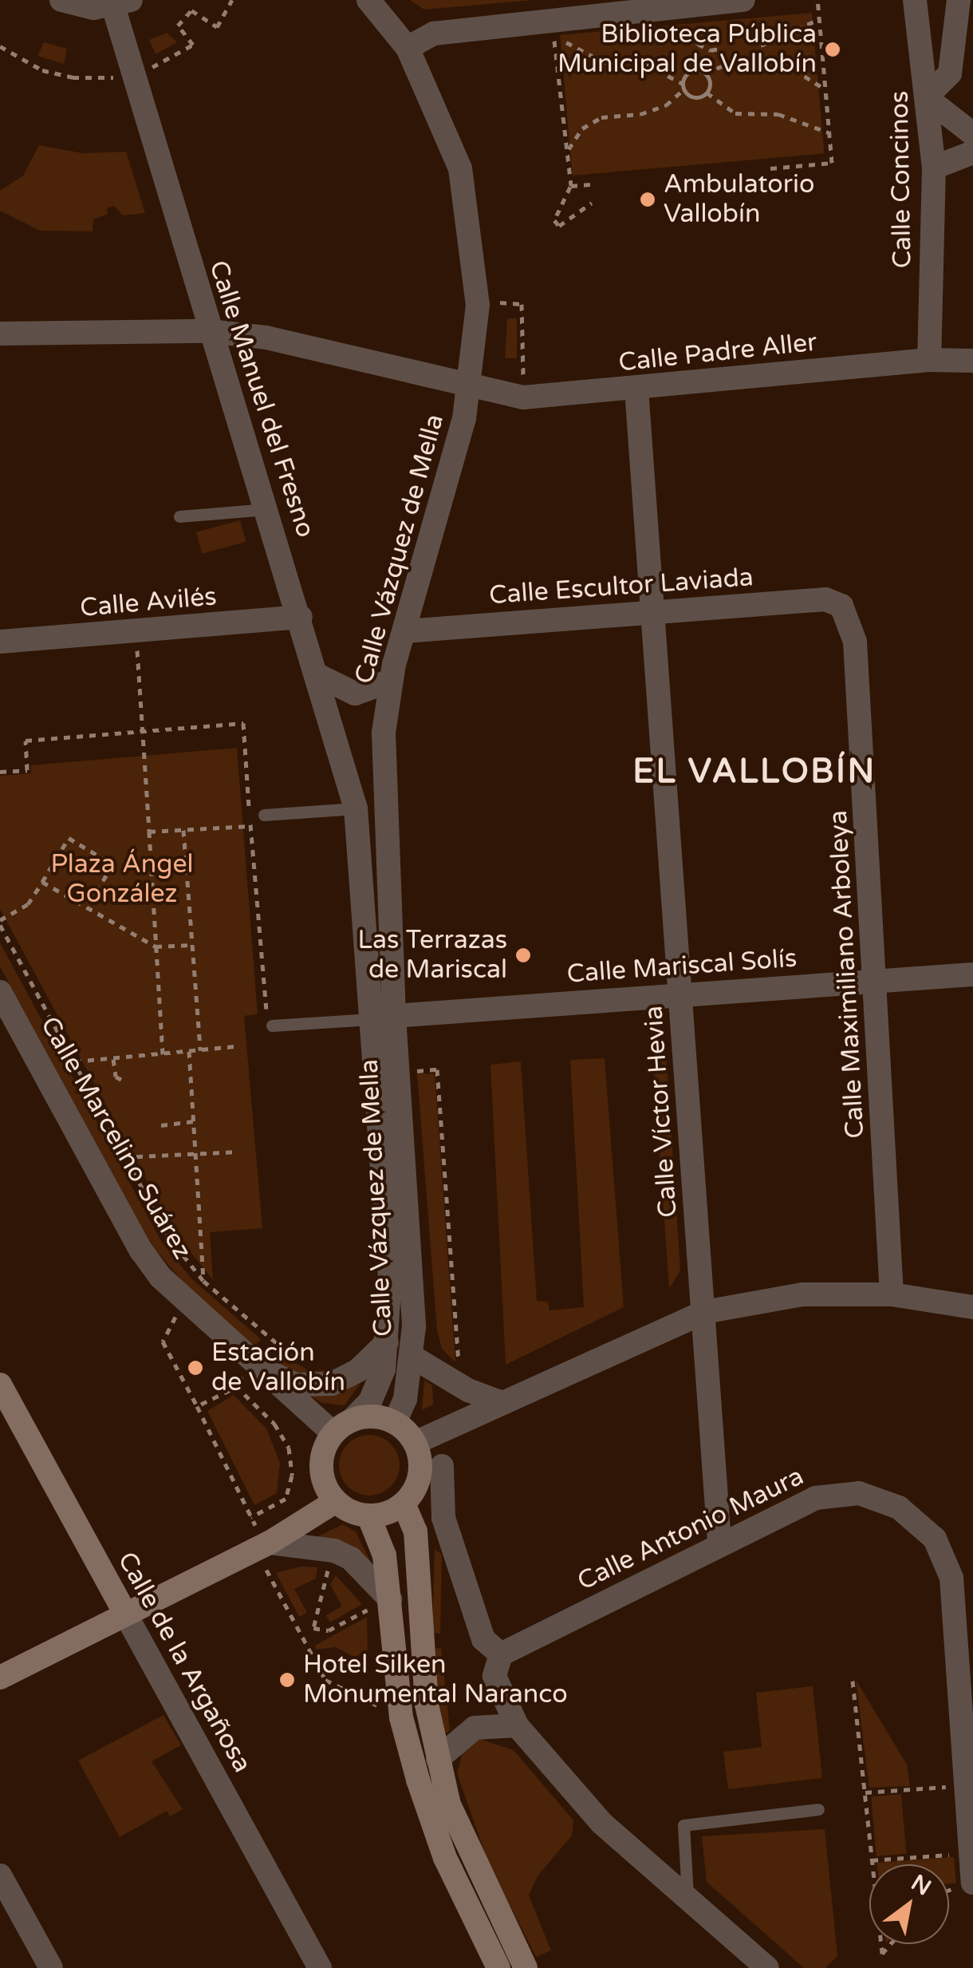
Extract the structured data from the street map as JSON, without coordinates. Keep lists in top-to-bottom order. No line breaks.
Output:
{"streets":{"main road":["Calle de la Argañosa"],"street":["Calle Concinos","Calle Padre Aller","Calle Manuel del Fresno","Calle Vázquez de Mella","Calle Escultor Laviada","Calle Avilés","Calle Mariscal Solís","Calle Maximiliano Arboleya","Calle Víctor Hevia","Calle Marcelino Suárez","Calle Antonio Maura"]},"crossings":[["Calle Concinos","Calle Padre Aller"],["Calle Padre Aller","Calle Manuel del Fresno"],["Calle Padre Aller","Calle Vázquez de Mella"],["Calle Padre Aller","Calle Víctor Hevia"],["Calle Manuel del Fresno","Calle Vázquez de Mella"],["Calle Manuel del Fresno","Calle Avilés"],["Calle Vázquez de Mella","Calle Escultor Laviada"],["Calle Vázquez de Mella","Calle Mariscal Solís"],["Calle Vázquez de Mella","Calle Marcelino Suárez"],["Calle Escultor Laviada","Calle Maximiliano Arboleya"],["Calle Escultor Laviada","Calle Víctor Hevia"],["Calle Mariscal Solís","Calle Maximiliano Arboleya"],["Calle Mariscal Solís","Calle Víctor Hevia"],["Calle Víctor Hevia","Calle Antonio Maura"]],"districts":["EL VALLOBÍN"],"parks":["Plaza Ángel González"],"places":["Biblioteca Pública Municipal de Vallobín","Ambulatorio Vallobín","Las Terrazas de Mariscal","Estación de Vallobín","Hotel Silken Monumental Naranco"],"north":"top right"}
